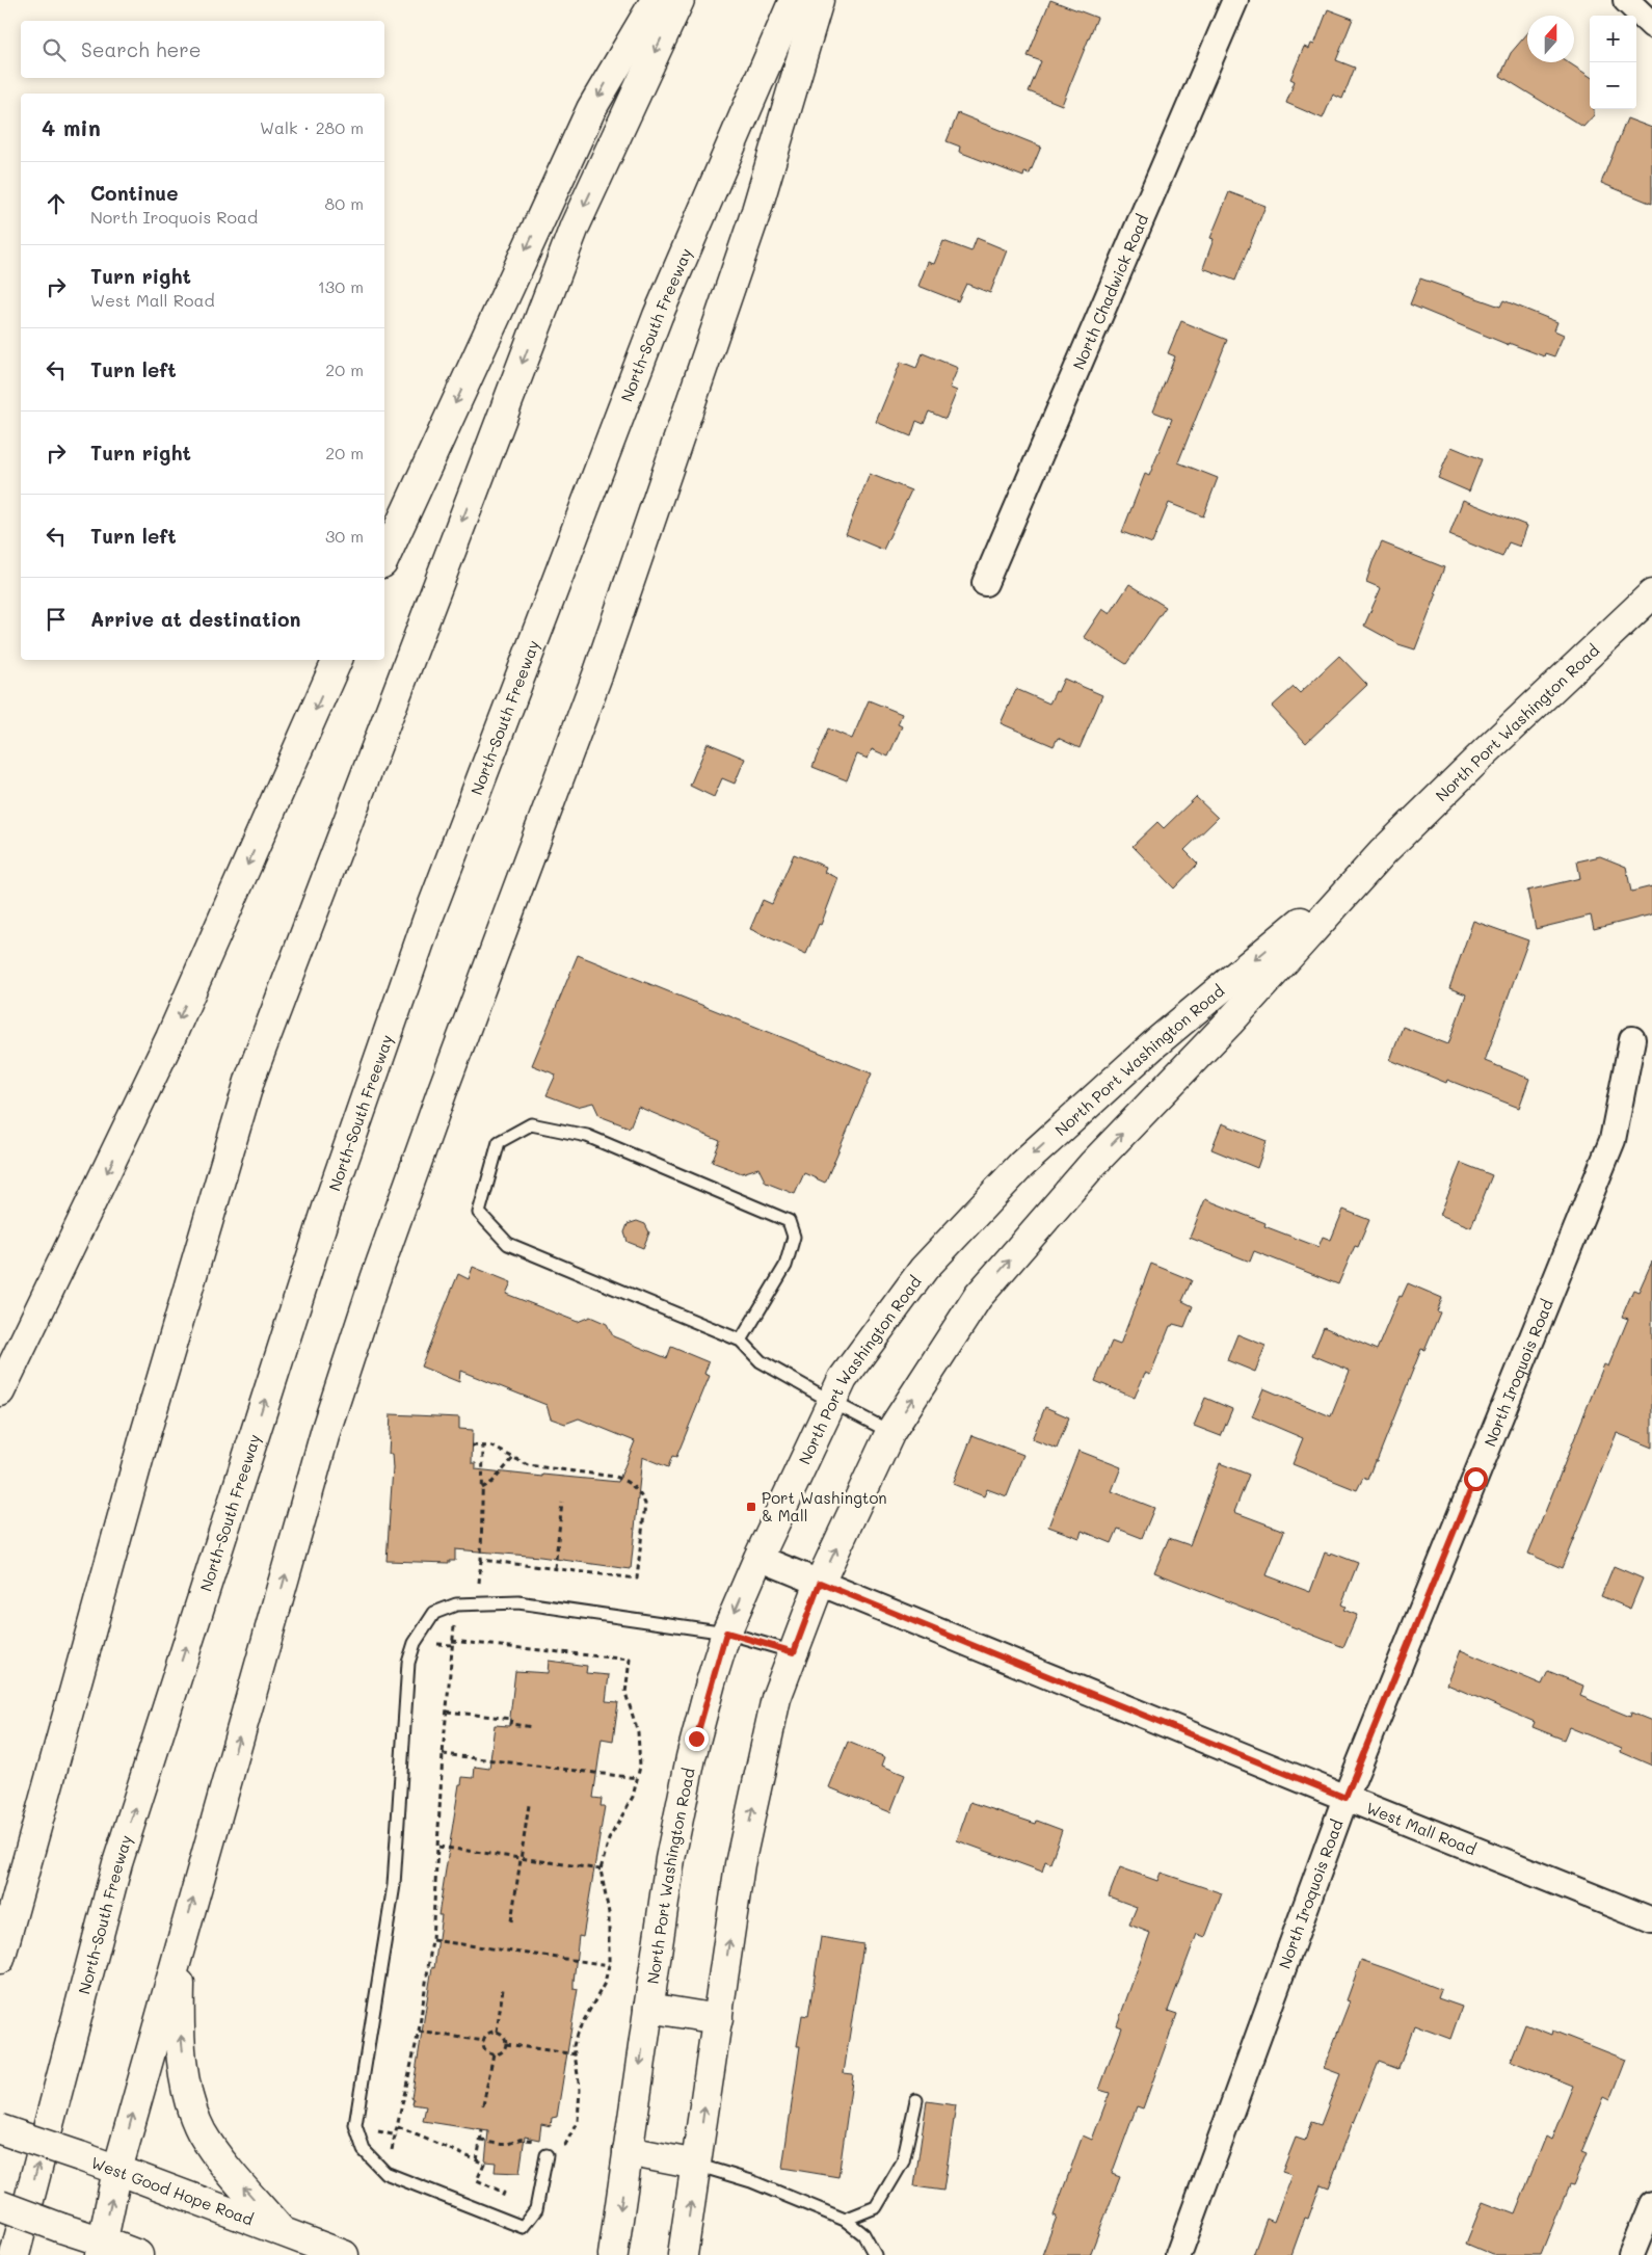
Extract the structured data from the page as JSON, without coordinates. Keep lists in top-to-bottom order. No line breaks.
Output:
{"streets":{"main road":["North-South Freeway","North Port Washington Road","West Good Hope Road"],"street":["North Chadwick Road","North Iroquois Road","West Mall Road"]},"crossings":[["North Port Washington Road","West Mall Road"],["North Iroquois Road","West Mall Road"]],"places":{"transit":["Port Washington & Mall"]},"north":"top","page":{"map_buttons":["+","−"],"search":"Search here","heading":["4 min","Walk · 280 m"],"list":[["Continue","North Iroquois Road","80 m"],["Turn right","West Mall Road","130 m"],["Turn left","20 m"],["Turn right","20 m"],["Turn left","30 m"],"Arrive at destination"]}}
